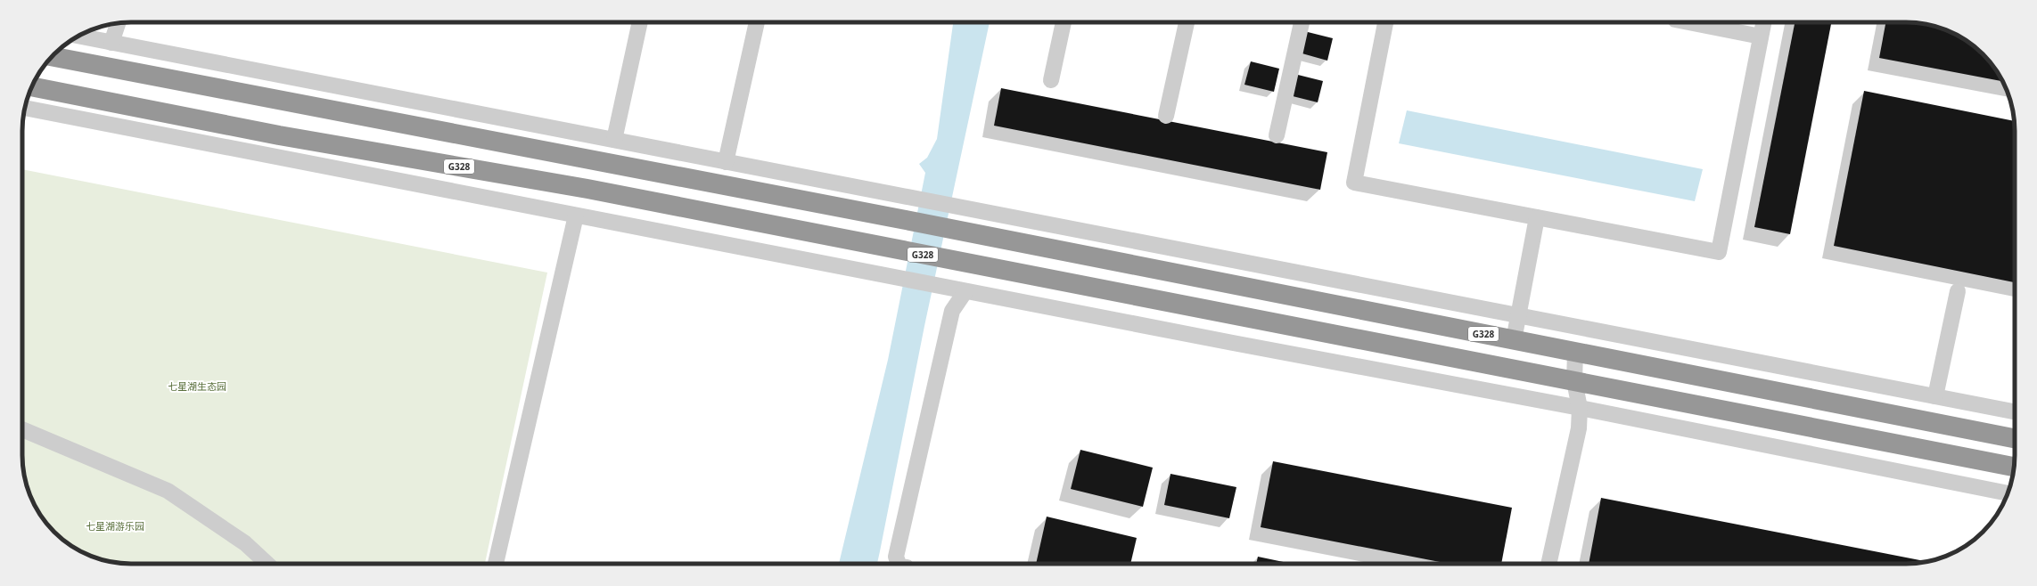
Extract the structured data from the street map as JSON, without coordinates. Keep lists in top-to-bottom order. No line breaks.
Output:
{"streets":{"highway":["G328"]},"parks":["七星湖生态园","七星湖游乐园"]}
